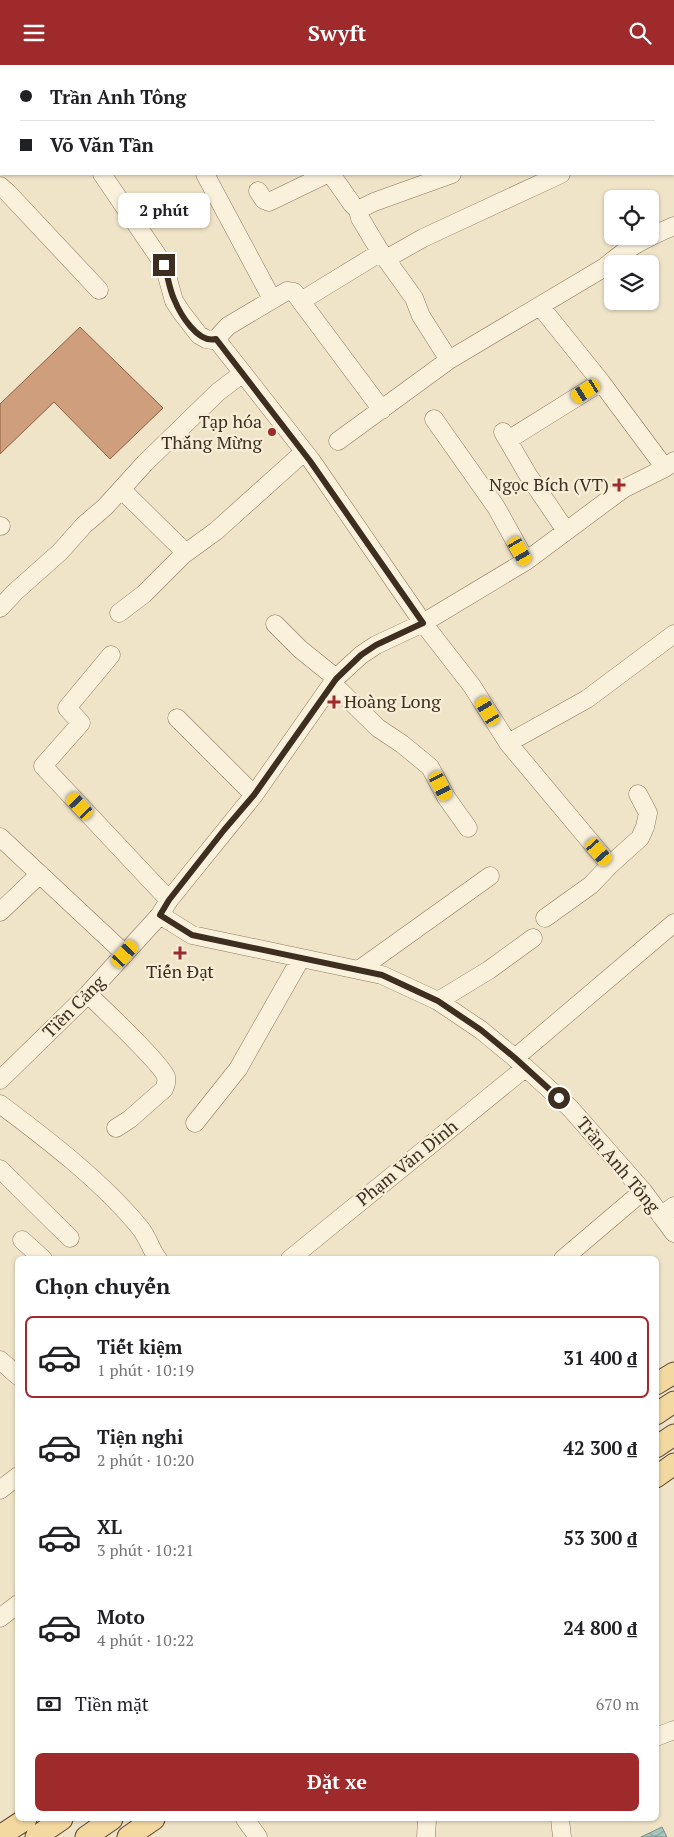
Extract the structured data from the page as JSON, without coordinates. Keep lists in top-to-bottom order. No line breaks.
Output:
{"streets":{"street":["Tiền Cảng","Phạm Văn Dinh","Trần Anh Tông"]},"crossings":[["Tiền Cảng","Trần Anh Tông"],["Phạm Văn Dinh","Trần Anh Tông"]],"places":{"other":["Tạp hóa Thắng Mừng"],"health":["Ngọc Bích (VT)","Hoàng Long","Tiến Đạt"]},"page":{"header":"Swyft","banner":["Trần Anh Tông","Võ Văn Tần"],"bubble":"2 phút","heading":"Chọn chuyến","list":[{"name":"Tiết kiệm","note":"1 phút · 10:19","value":"31 400 ₫"},{"name":"Tiện nghi","note":"2 phút · 10:20","value":"42 300 ₫"},{"name":"XL","note":"3 phút · 10:21","value":"53 300 ₫"},{"name":"Moto","note":"4 phút · 10:22","value":"24 800 ₫"}],"pay":["Tiền mặt","670 m"],"buttons":"Đặt xe"}}
